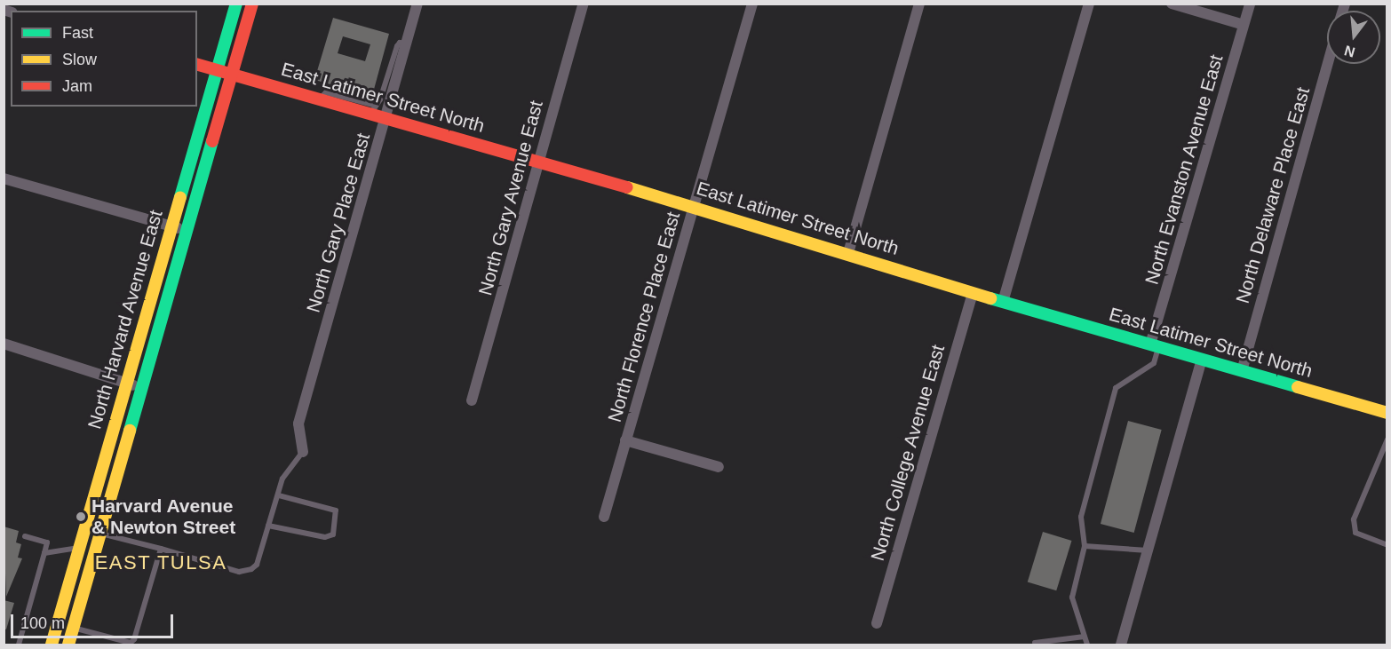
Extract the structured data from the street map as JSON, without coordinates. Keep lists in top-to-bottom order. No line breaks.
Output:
{"streets":{"main road":["East Latimer Street North","North Harvard Avenue East"],"street":["North Evanston Avenue East","North Delaware Place East","North Gary Avenue East","North Gary Place East","North Florence Place East","North College Avenue East"]},"crossings":[["East Latimer Street North","North Evanston Avenue East"],["East Latimer Street North","North Delaware Place East"],["East Latimer Street North","North Gary Avenue East"],["East Latimer Street North","North Gary Place East"],["East Latimer Street North","North Florence Place East"],["East Latimer Street North","North Harvard Avenue East"],["East Latimer Street North","North College Avenue East"]],"districts":["EAST TULSA"],"places":["Harvard Avenue & Newton Street"],"legend":["Fast","Slow","Jam"],"scale_bar":"100 m","north":"bottom"}
